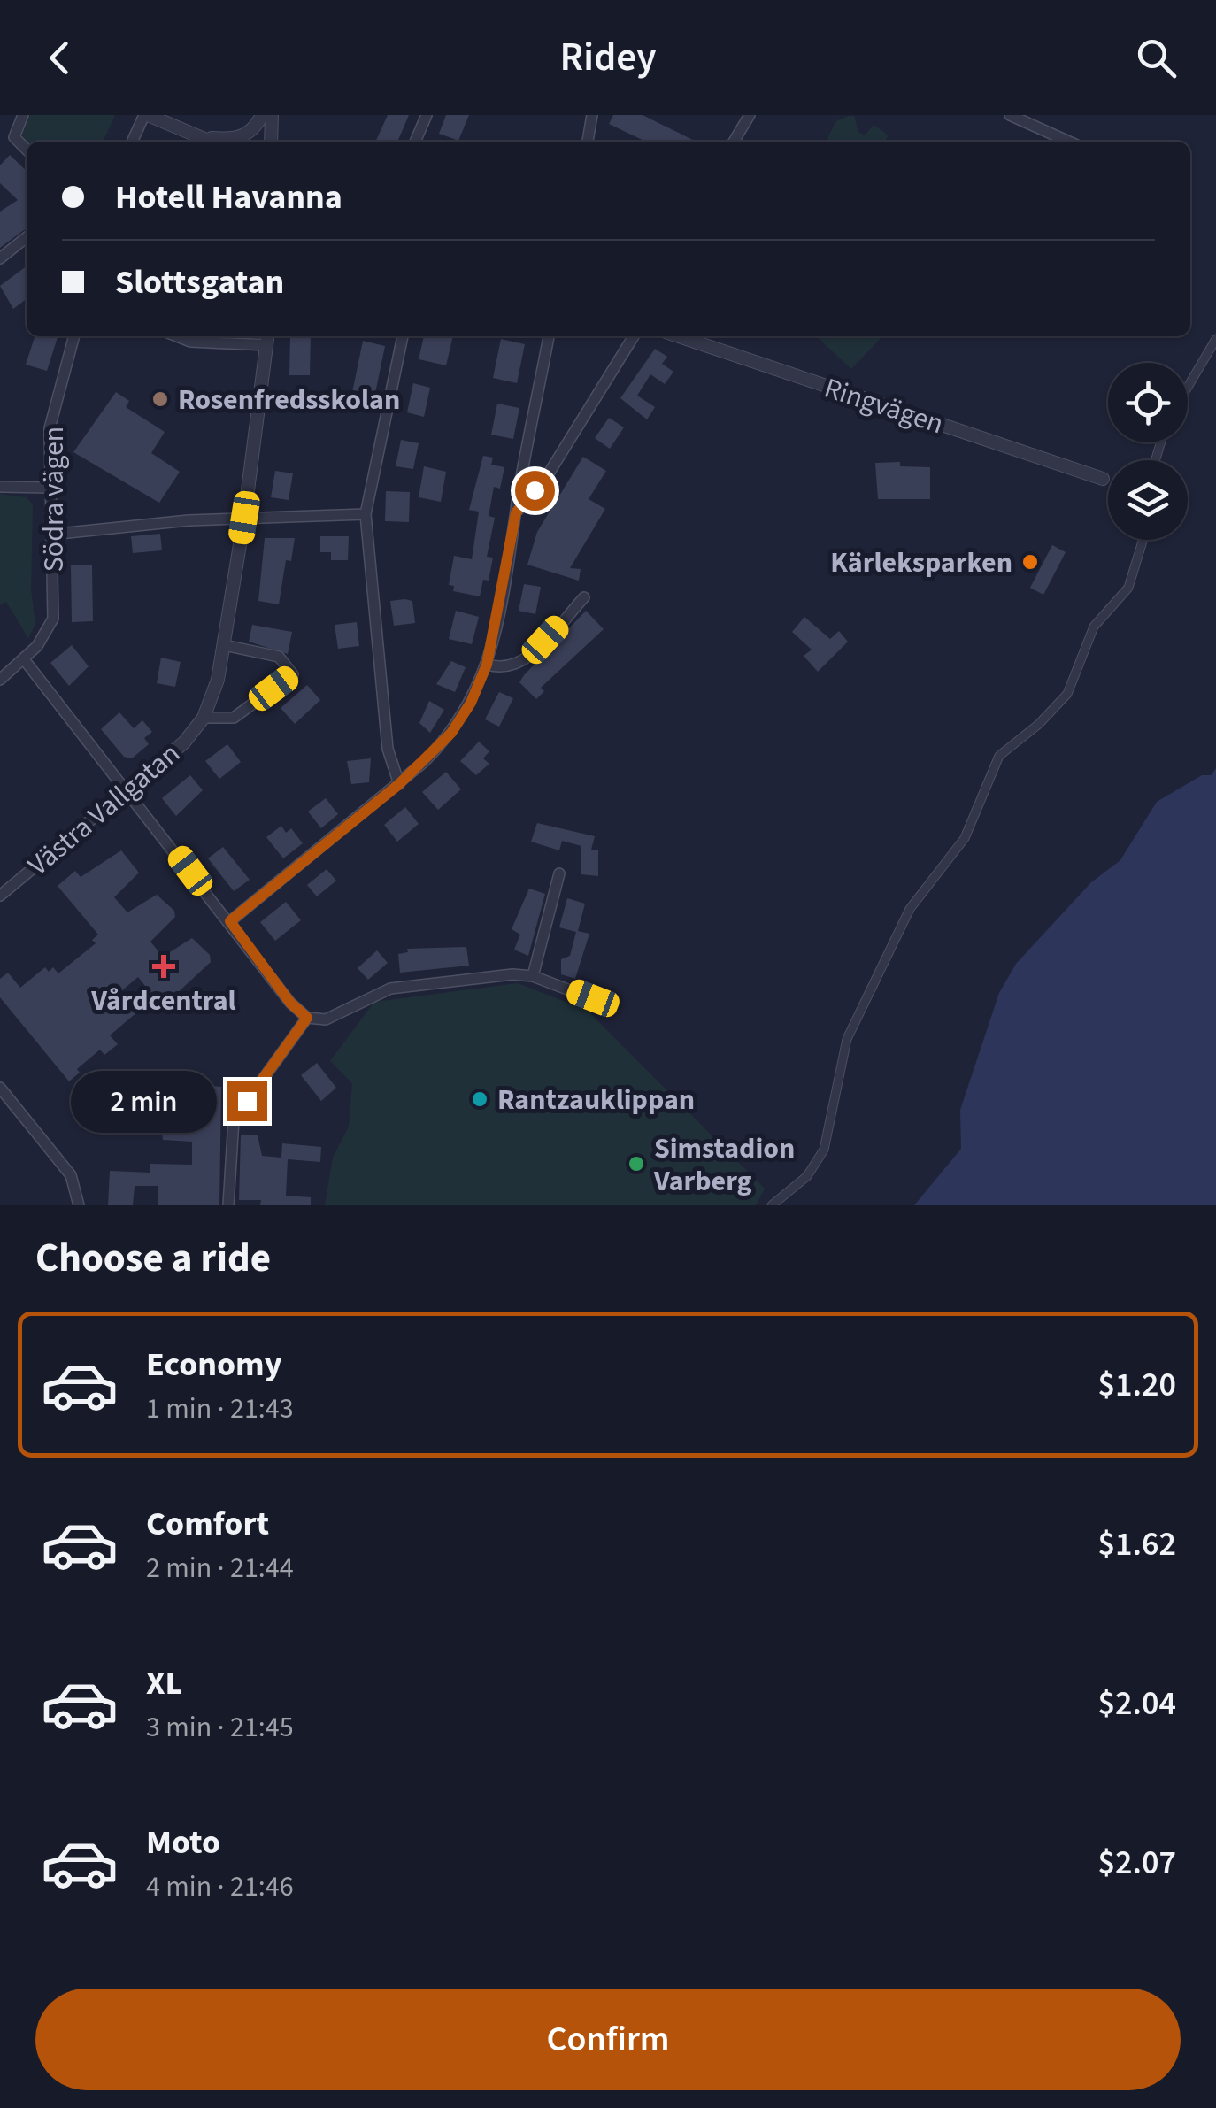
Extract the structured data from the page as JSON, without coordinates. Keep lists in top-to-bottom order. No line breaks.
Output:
{"streets":{"street":["Ringvägen","Södra vägen","Västra Vallgatan"]},"places":{"other":["Rosenfredsskolan","Kärleksparken","Rantzauklippan","Simstadion Varberg"],"health":["Vårdcentral"]},"page":{"header":"Ridey","banner":["Hotell Havanna","Slottsgatan"],"bubble":"2 min","heading":"Choose a ride","list":[{"name":"Economy","note":"1 min · 21:43","value":"$1.20"},{"name":"Comfort","note":"2 min · 21:44","value":"$1.62"},{"name":"XL","note":"3 min · 21:45","value":"$2.04"},{"name":"Moto","note":"4 min · 21:46","value":"$2.07"}],"buttons":"Confirm"}}
